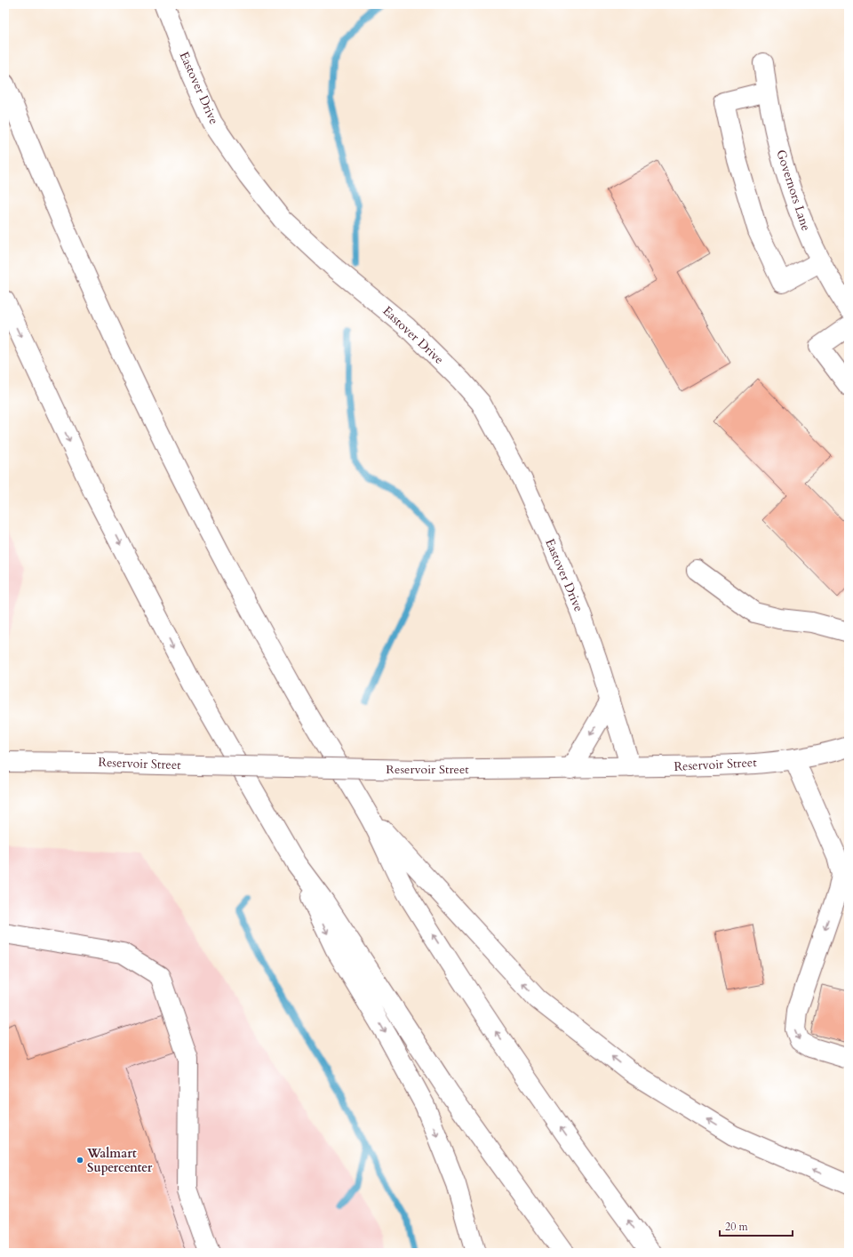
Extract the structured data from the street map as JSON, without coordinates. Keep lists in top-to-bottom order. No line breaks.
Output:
{"streets":{"main road":["Eastover Drive","Governors Lane","Reservoir Street"]},"crossings":[["Eastover Drive","Reservoir Street"]],"places":["Walmart Supercenter"],"scale_bar":"20 m"}
